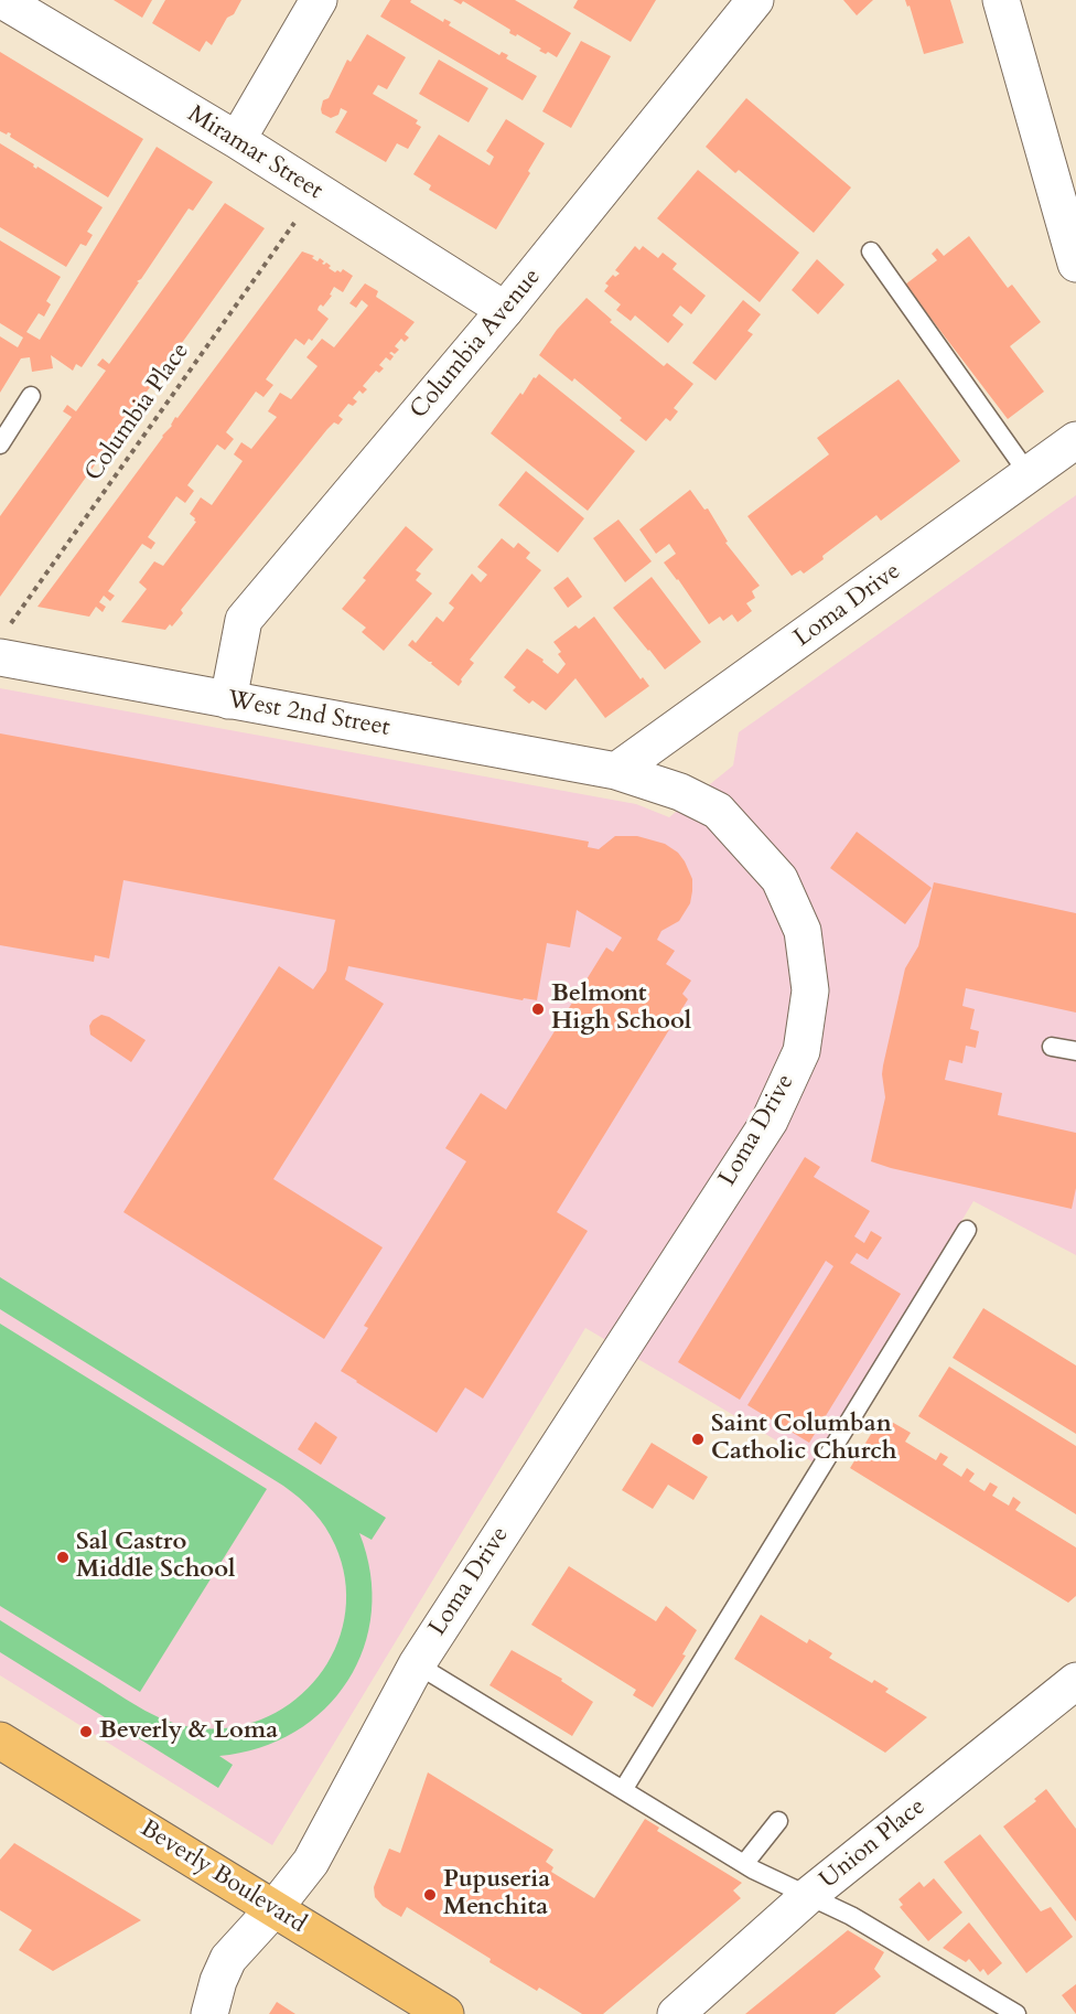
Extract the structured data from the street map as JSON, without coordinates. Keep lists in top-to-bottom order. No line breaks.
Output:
{"streets":{"main road":["Beverly Boulevard"],"street":["Miramar Street","Columbia Avenue","Loma Drive","West 2nd Street","Union Place"],"path":["Columbia Place"]},"crossings":[["Miramar Street","Columbia Avenue"],["Columbia Avenue","West 2nd Street"],["Loma Drive","West 2nd Street"],["Loma Drive","Beverly Boulevard"]],"places":["Belmont High School","Saint Columban Catholic Church","Sal Castro Middle School","Beverly & Loma","Pupuseria Menchita"]}
